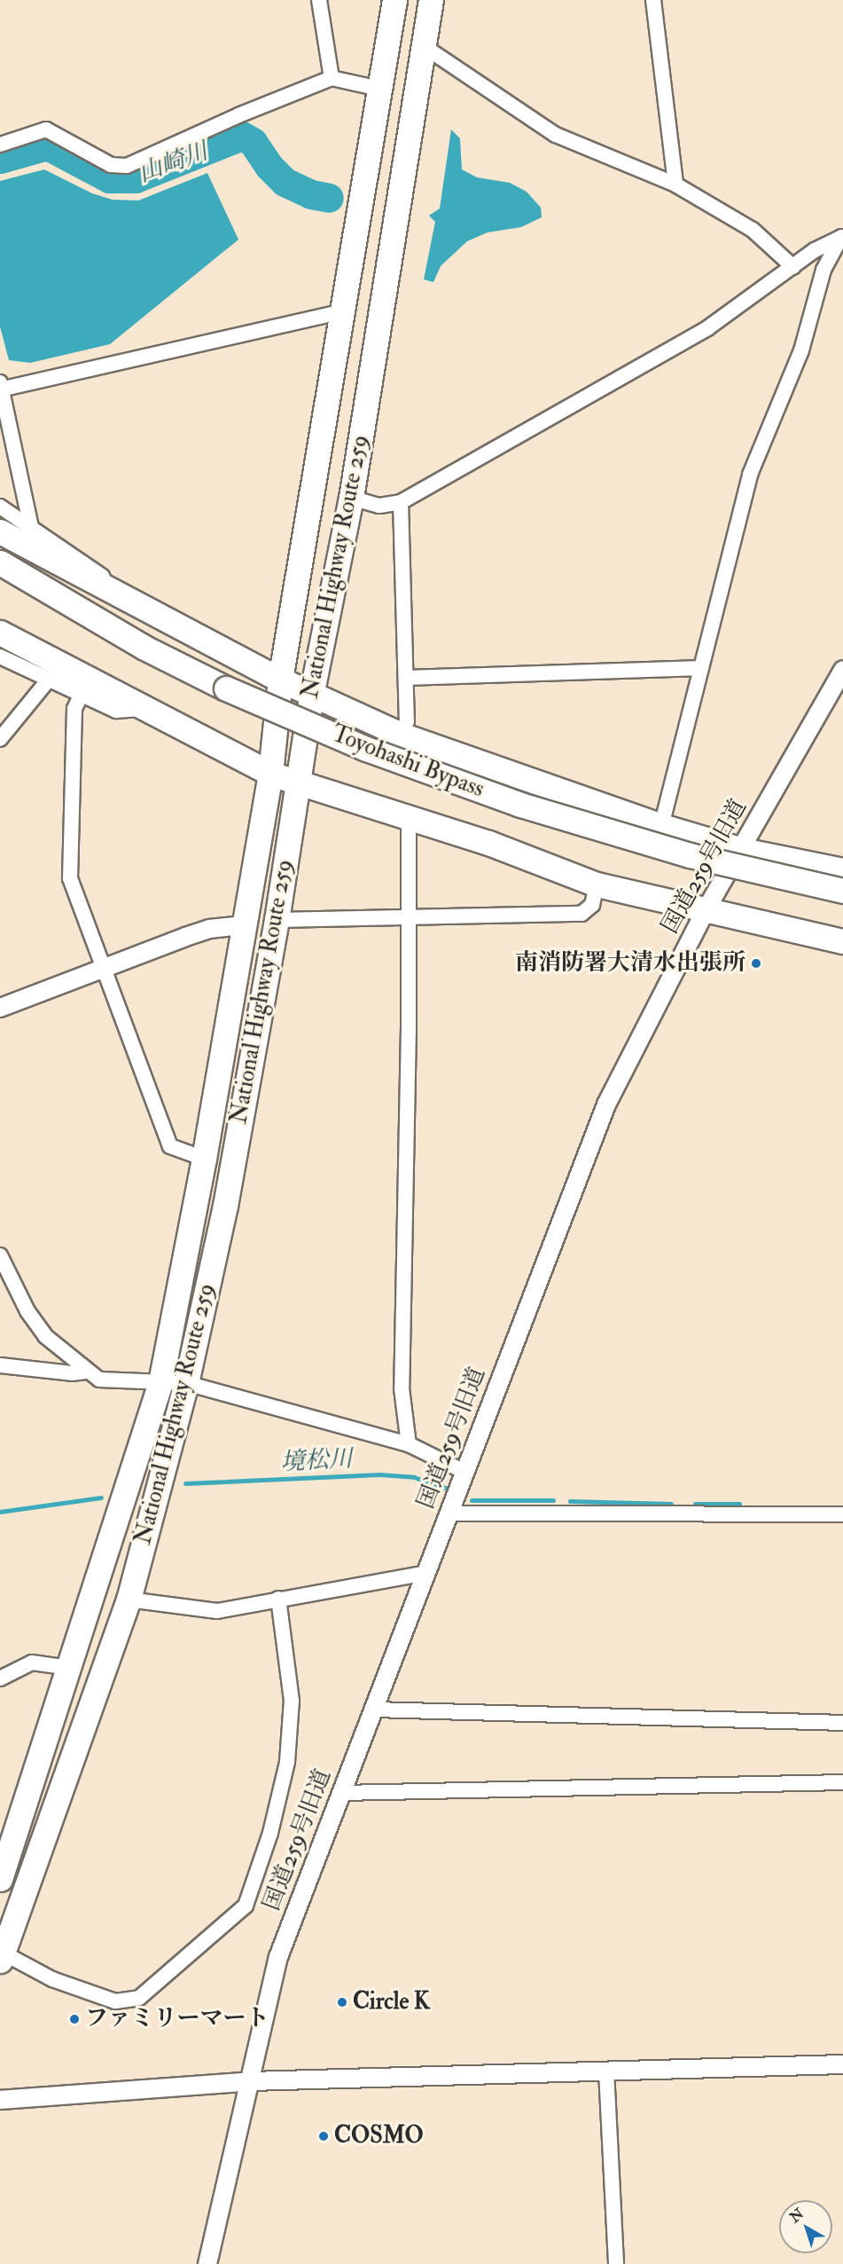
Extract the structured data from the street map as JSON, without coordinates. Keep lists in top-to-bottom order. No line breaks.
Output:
{"streets":{"highway":["National Highway Route 259","Toyohashi Bypass"],"street":["国道259号旧道"]},"water":["山崎川","境松川"],"places":["南消防署大清水出張所","Circle K","ファミリーマート","COSMO"],"north":"top left"}
